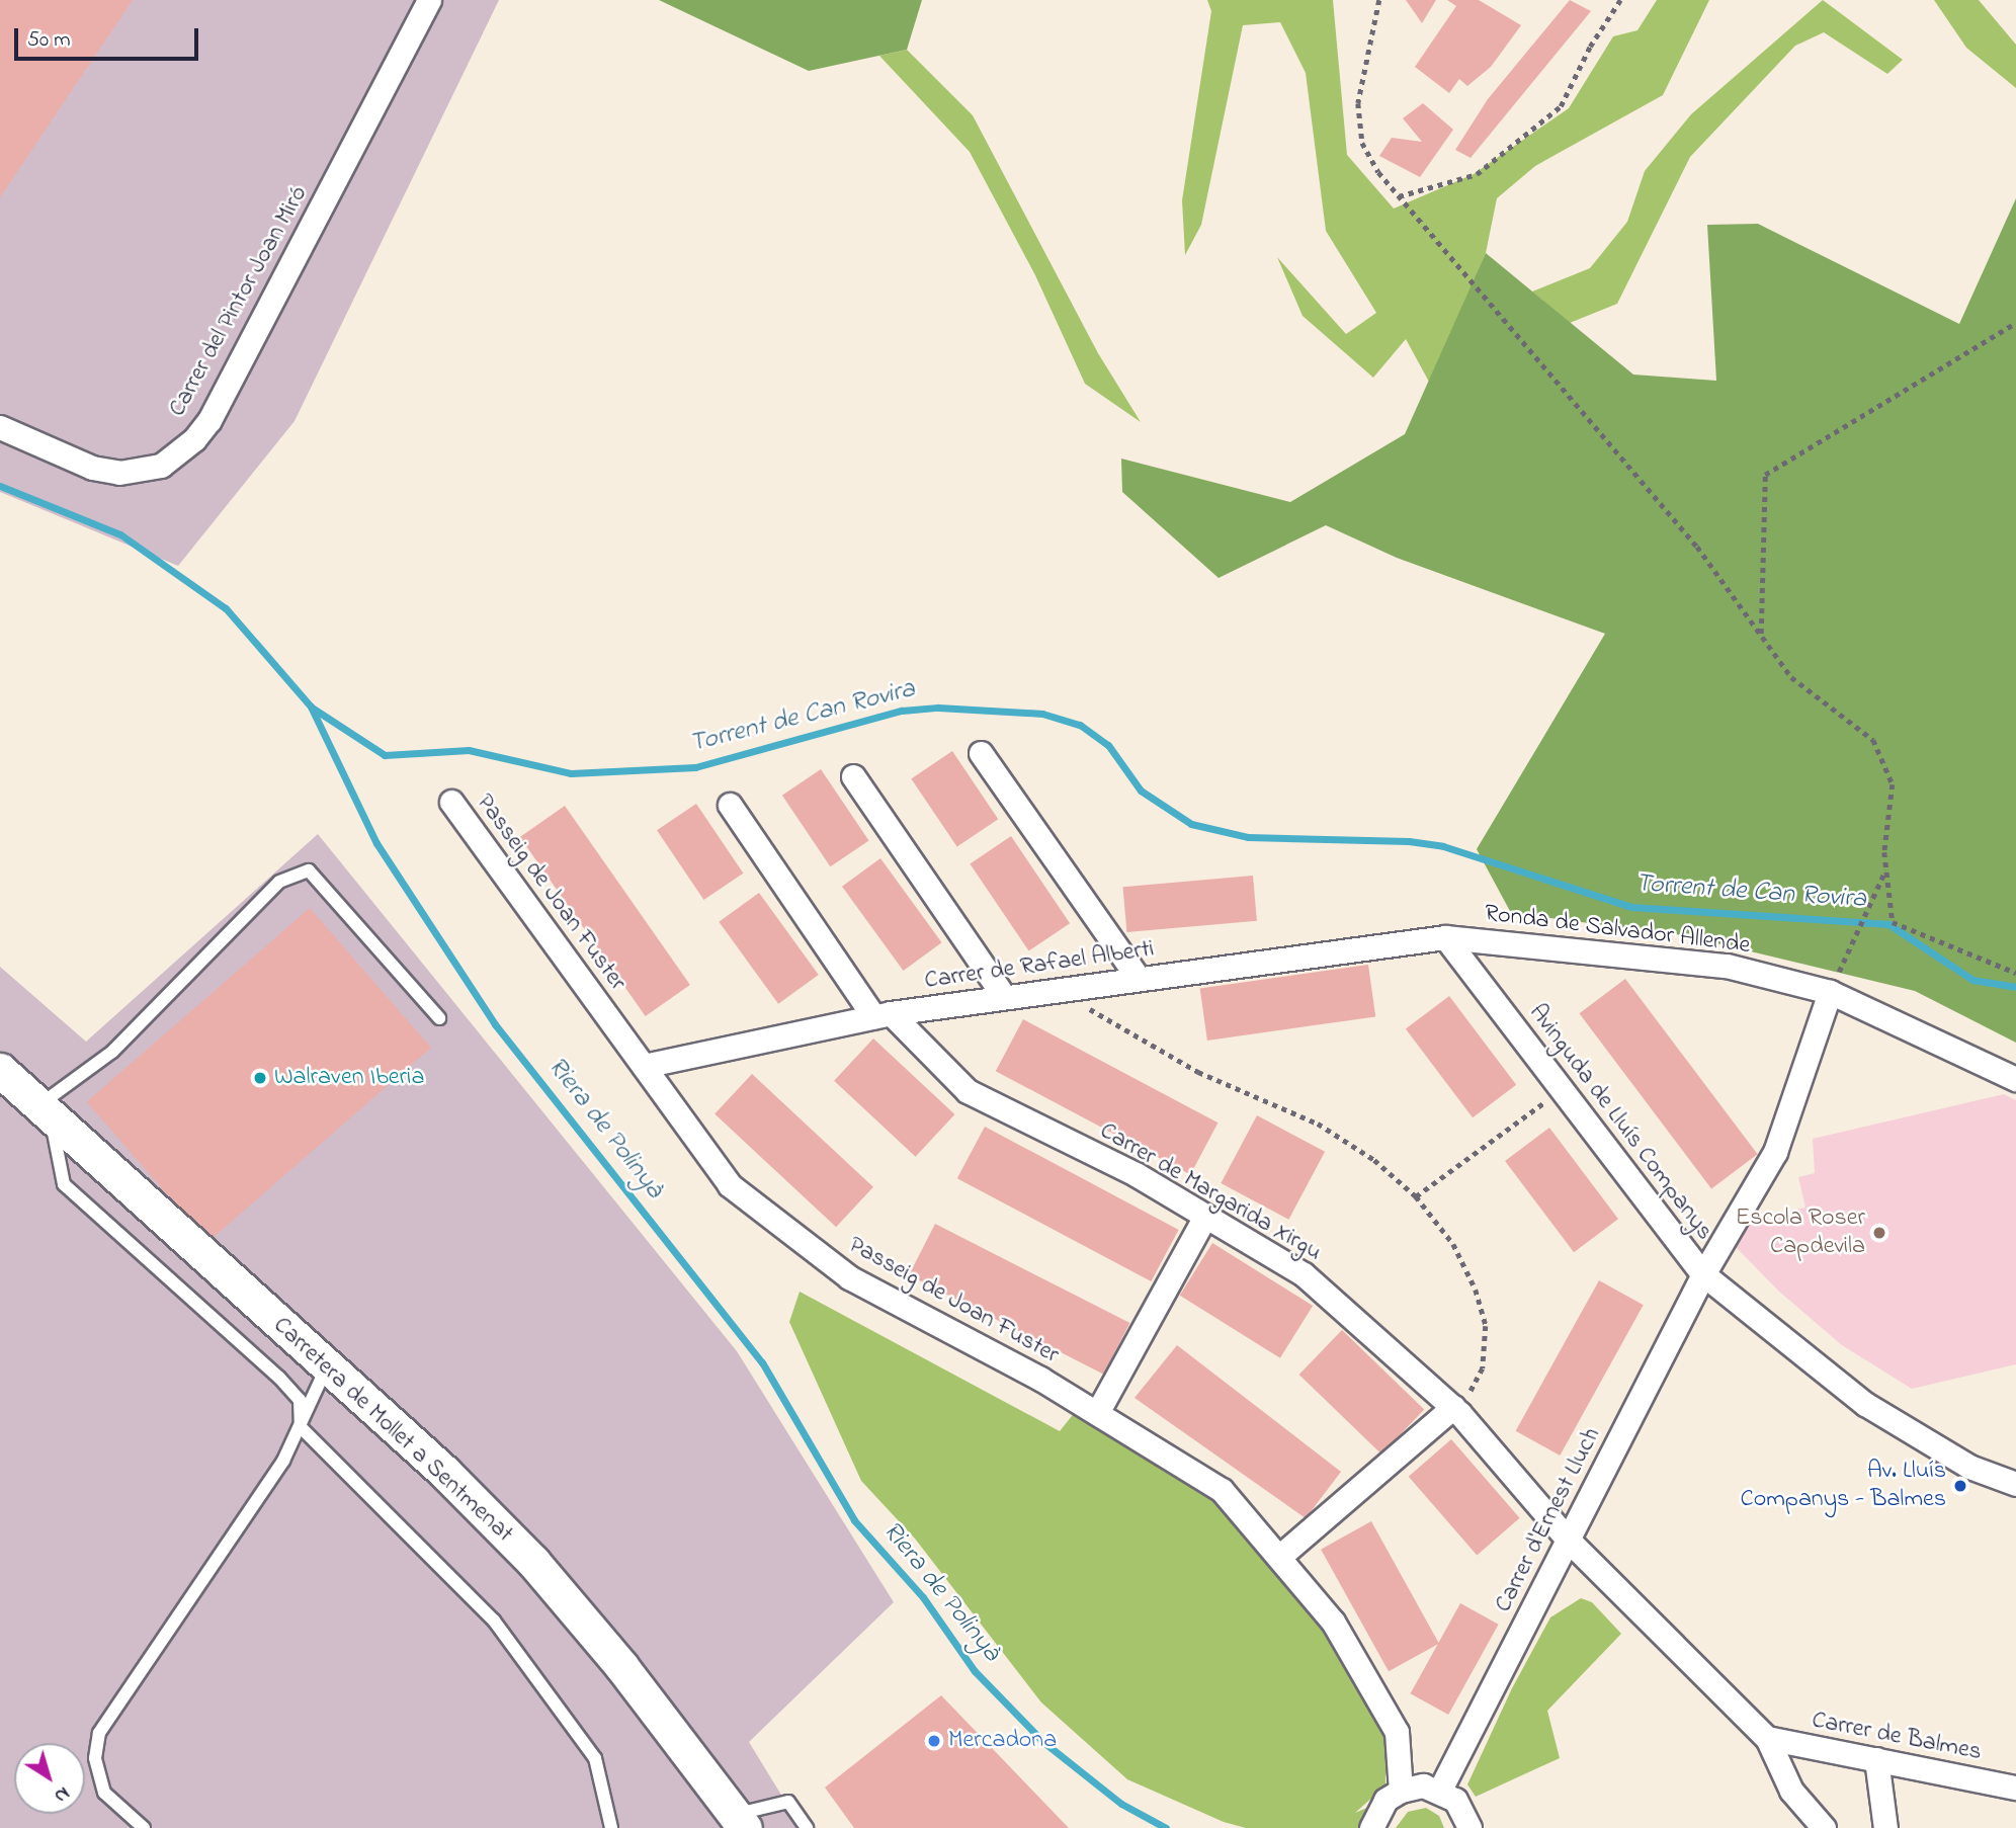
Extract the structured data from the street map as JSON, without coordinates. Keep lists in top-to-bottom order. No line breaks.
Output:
{"streets":{"street":["Carrer del Pintor Joan Miró","Passeig de Joan Fuster","Ronda de Salvador Allende","Carrer de Rafael Alberti","Avinguda de Lluís Companys","Carrer de Margarida Xirgu","Carretera de Mollet a Sentmenat","Carrer d'Ernest Lluch","Carrer de Balmes"]},"crossings":[["Passeig de Joan Fuster","Carrer de Rafael Alberti"],["Ronda de Salvador Allende","Carrer de Rafael Alberti"],["Ronda de Salvador Allende","Avinguda de Lluís Companys"],["Ronda de Salvador Allende","Carrer d'Ernest Lluch"],["Carrer de Rafael Alberti","Avinguda de Lluís Companys"],["Carrer de Rafael Alberti","Carrer de Margarida Xirgu"],["Avinguda de Lluís Companys","Carrer d'Ernest Lluch"],["Carrer de Margarida Xirgu","Carrer d'Ernest Lluch"],["Carrer de Margarida Xirgu","Carrer de Balmes"]],"water":["Torrent de Can Rovira","Riera de Polinyà"],"places":["Walraven Iberia","Escola Roser Capdevila","Av. Lluís Companys - Balmes","Mercadona"],"scale_bar":"50 m","north":"bottom right"}
